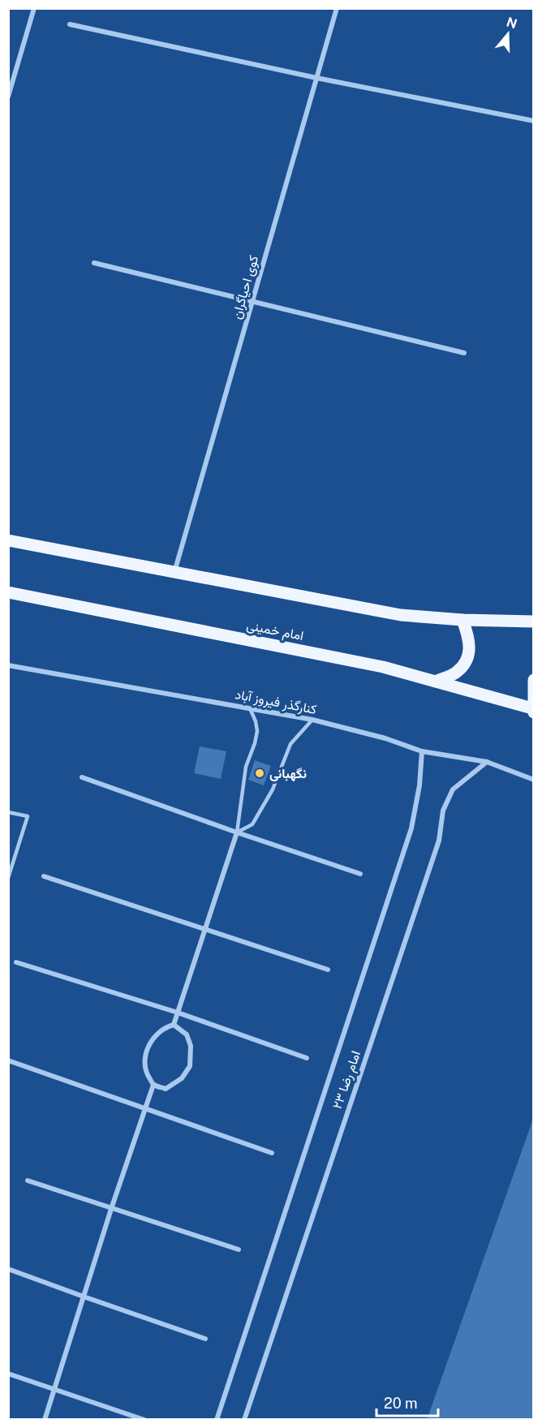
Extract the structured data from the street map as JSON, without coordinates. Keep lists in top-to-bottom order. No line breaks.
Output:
{"streets":{"main road":["امام خمینی"],"street":["کوی احیاگران","کنارگذر فیروز آباد","امام رضا ۲۳"]},"crossings":[["کنارگذر فیروز آباد","امام رضا ۲۳"]],"places":["نگهبانی"],"scale_bar":"20 m","north":"top"}
